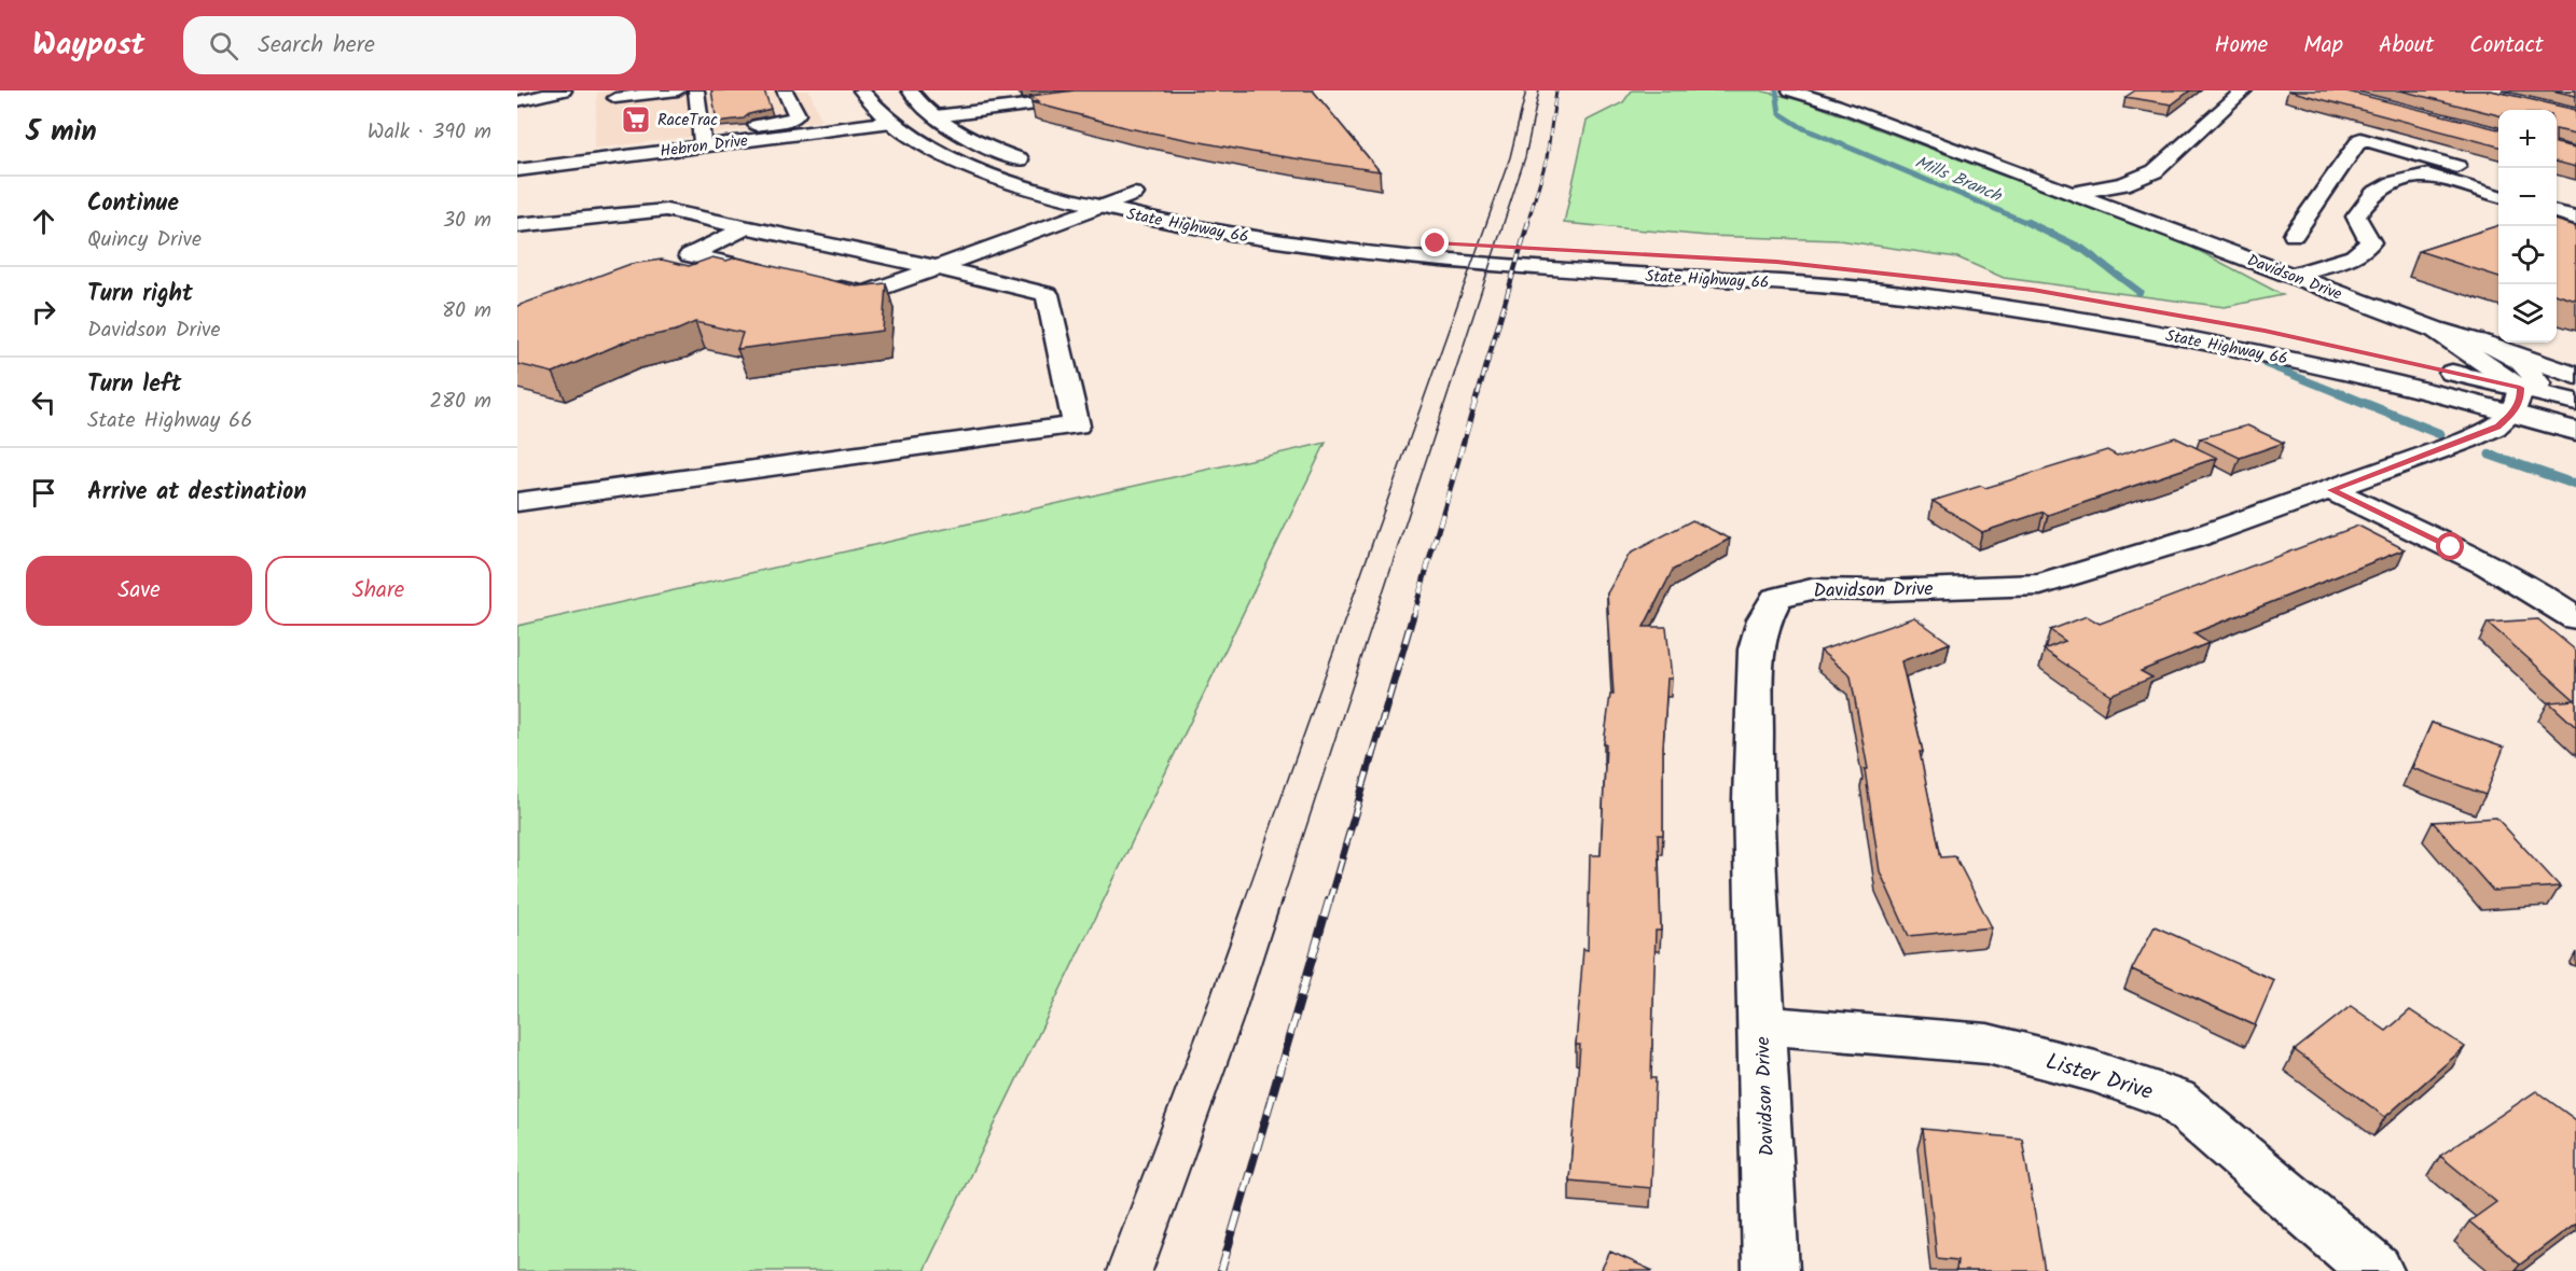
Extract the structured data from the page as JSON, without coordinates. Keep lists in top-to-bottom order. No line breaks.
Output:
{"streets":{"street":["Hebron Drive","State Highway 66","Davidson Drive","Lister Drive"]},"crossings":[["Hebron Drive","State Highway 66"],["State Highway 66","Davidson Drive"],["Davidson Drive","Lister Drive"]],"water":["Mills Branch"],"places":{"supermarket":["RaceTrac"]},"page":{"header":"Waypost","search":"Search here","nav":["Home","Map","About","Contact"],"heading":["5 min","Walk · 390 m"],"map_buttons":["+","−"],"list":[["Continue","Quincy Drive","30 m"],["Turn right","Davidson Drive","80 m"],["Turn left","State Highway 66","280 m"],"Arrive at destination"],"buttons":["Save","Share"]}}
